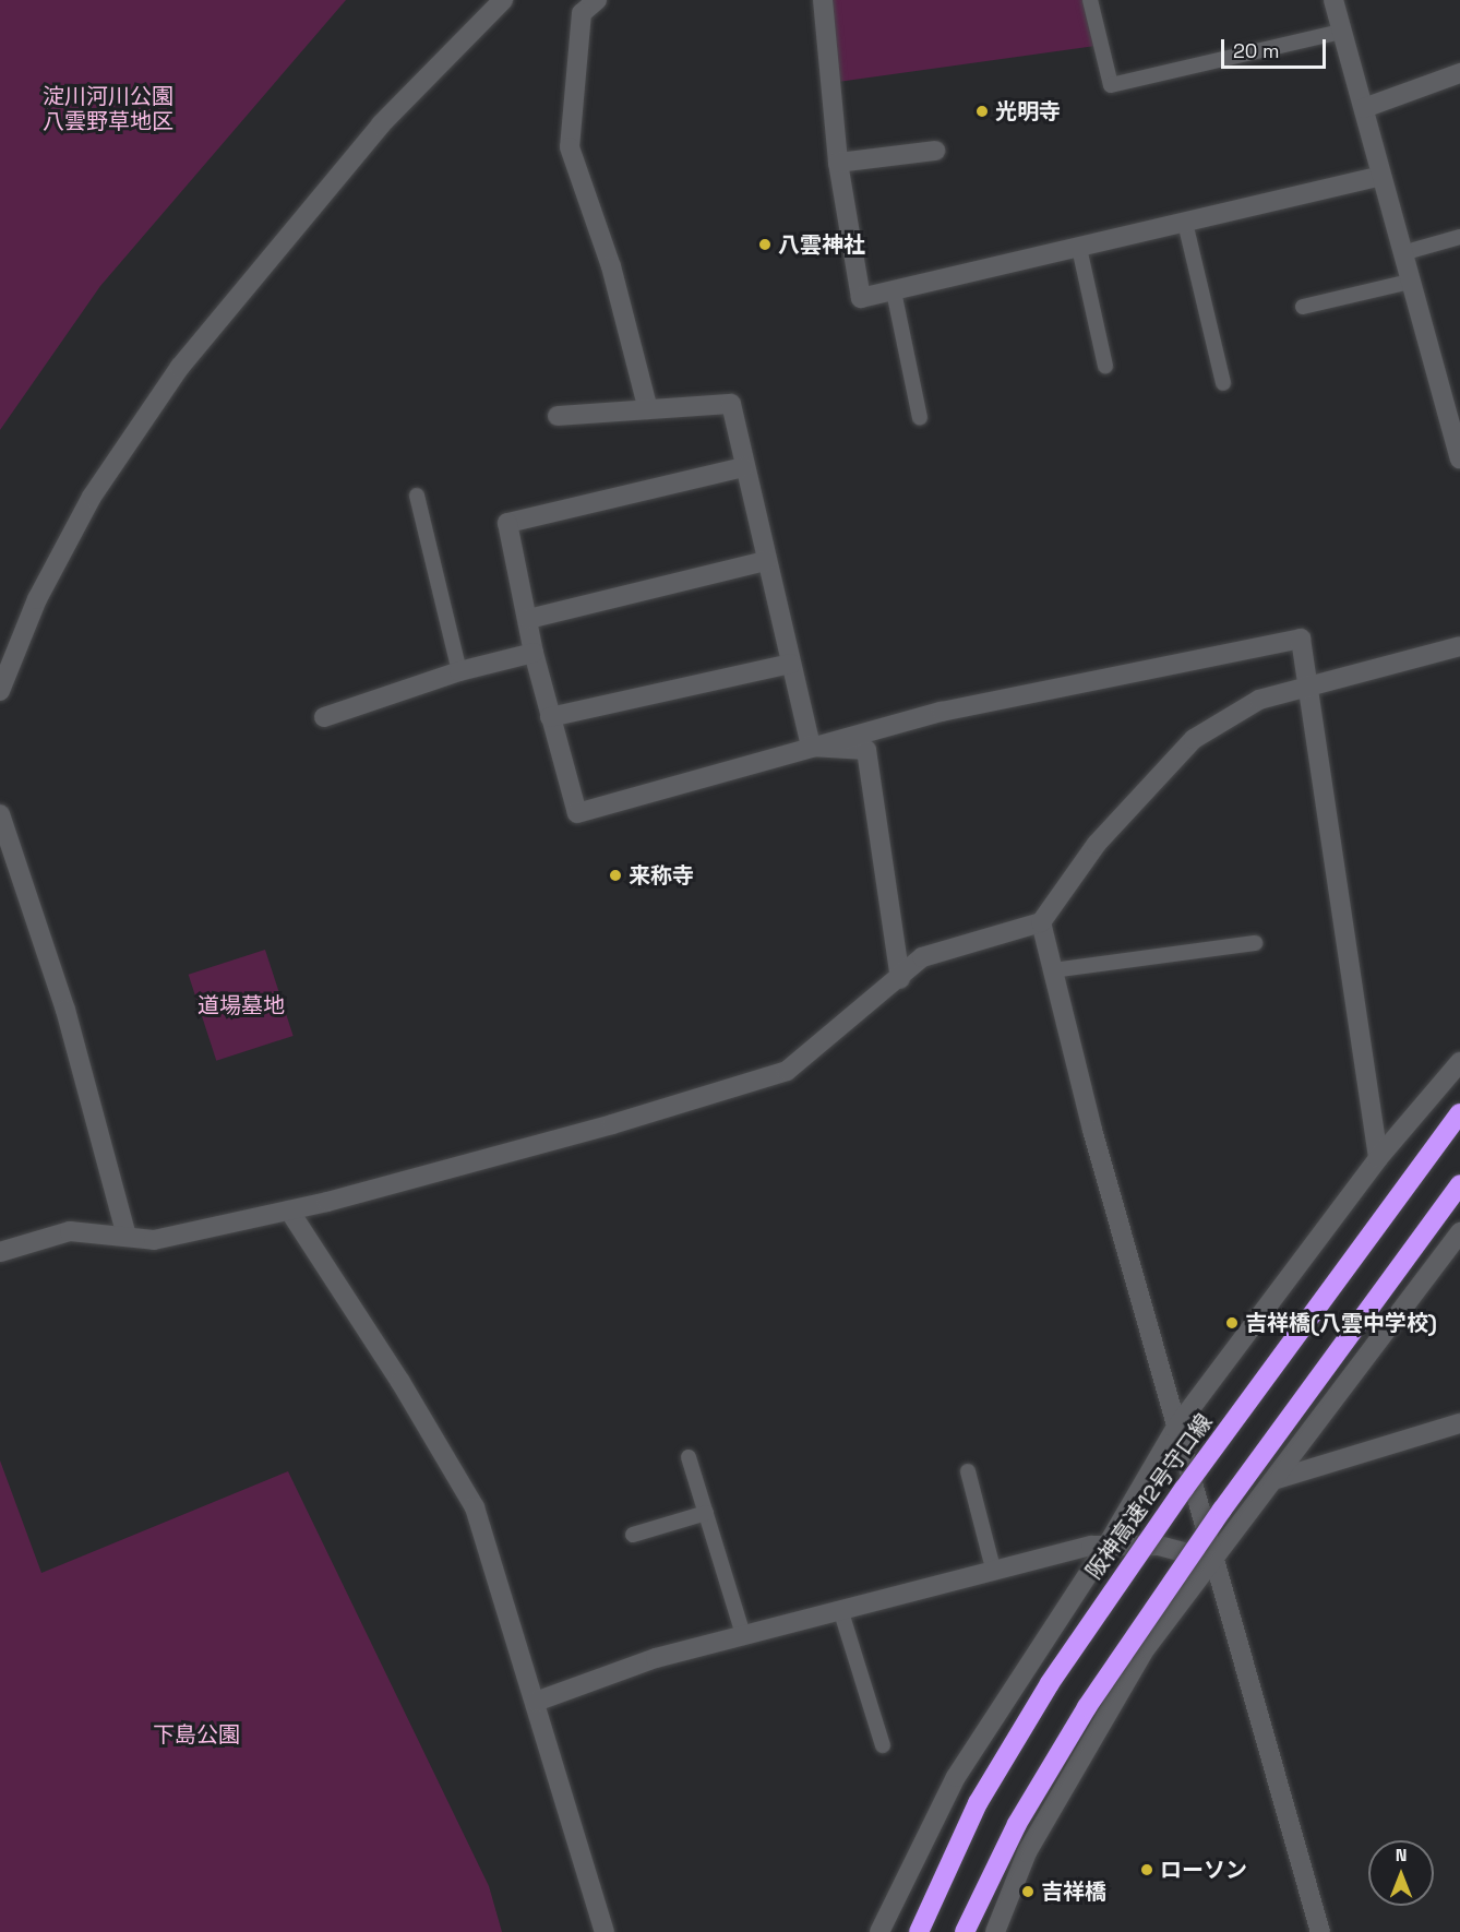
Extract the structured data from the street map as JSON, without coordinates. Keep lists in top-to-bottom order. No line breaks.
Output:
{"streets":{"highway":["阪神高速12号守口線"]},"parks":["淀川河川公園 八雲野草地区","道場墓地","下島公園"],"places":["光明寺","八雲神社","来称寺","吉祥橋(八雲中学校)","ローソン","吉祥橋"],"scale_bar":"20 m","north":"top"}
